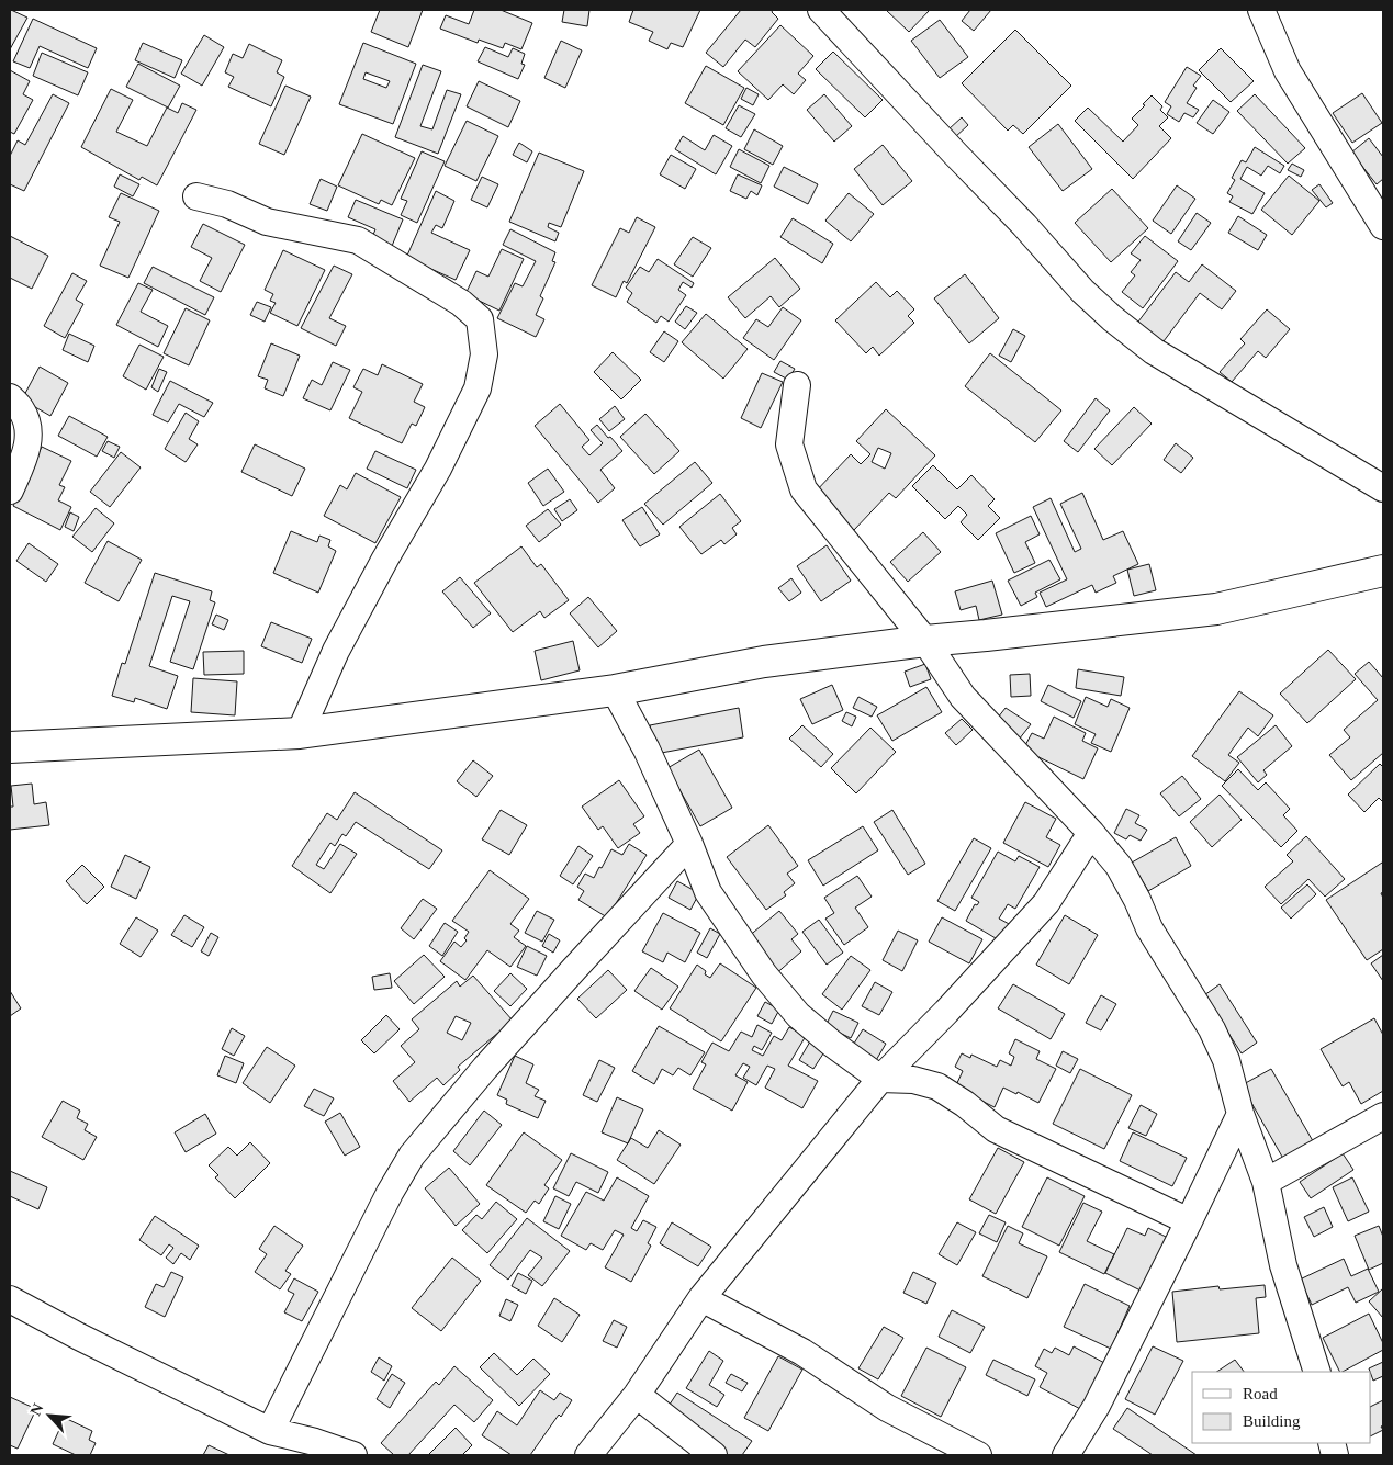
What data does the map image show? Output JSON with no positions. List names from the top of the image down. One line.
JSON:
{"legend":["Road","Building"],"north":"top left"}
